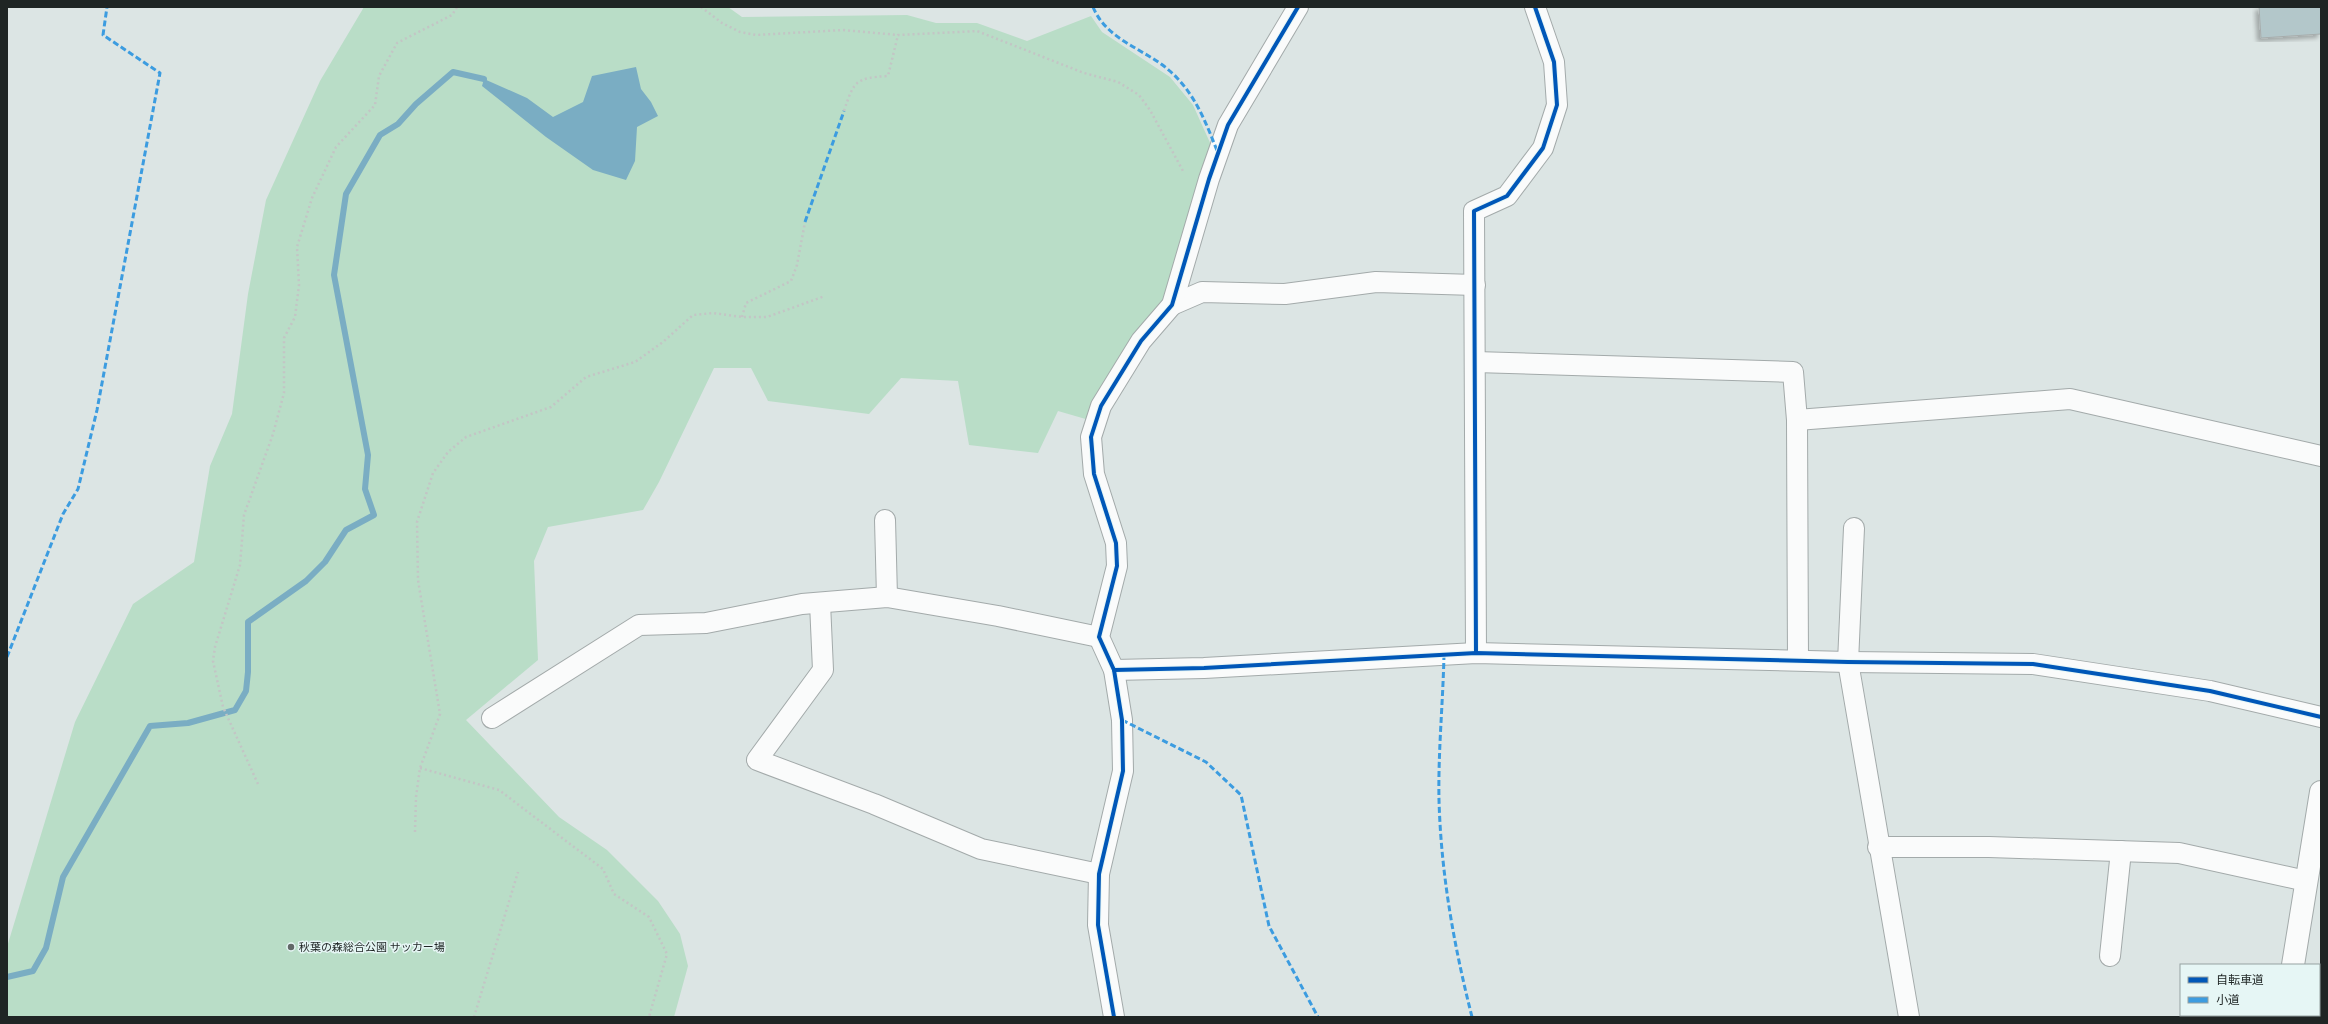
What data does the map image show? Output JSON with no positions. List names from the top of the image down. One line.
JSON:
{"places":["秋葉の森総合公園 サッカー場"],"legend":["自転車道","小道"]}
